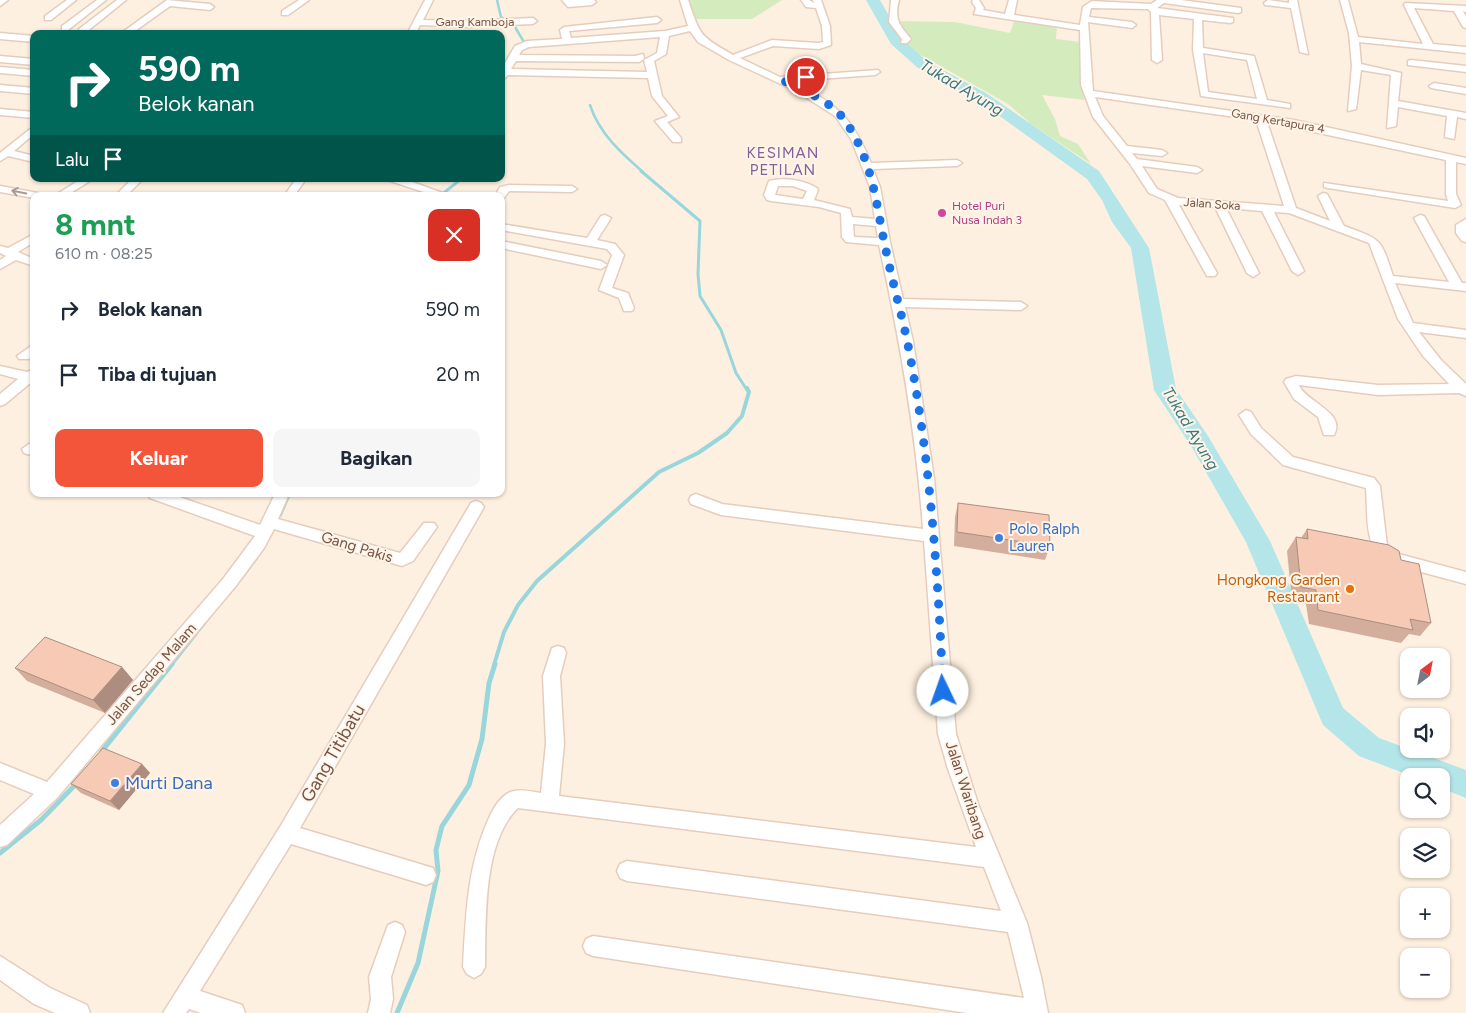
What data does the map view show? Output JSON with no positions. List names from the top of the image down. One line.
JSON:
{"streets":{"street":["Gang Kamboja","Gang Kertapura 4","Jalan Soka","Gang Pakis","Jalan Sedap Malam","Gang Titibatu","Jalan Waribang"]},"crossings":[["Gang Kertapura 4","Jalan Soka"],["Gang Pakis","Jalan Sedap Malam"]],"districts":["KESIMAN PETILAN"],"water":["Tukad Ayung"],"places":["Hotel Puri Nusa Indah 3","Polo Ralph Lauren","Hongkong Garden Restaurant","Murti Dana"],"north":"top right","page":{"turn":["590 m","Belok kanan"],"then":"Lalu","heading":["8 mnt","610 m · 08:25"],"list":[{"name":"Belok kanan","value":"590 m"},{"name":"Tiba di tujuan","value":"20 m"}],"buttons":["Keluar","Bagikan"],"map_buttons":["+","−"]}}
